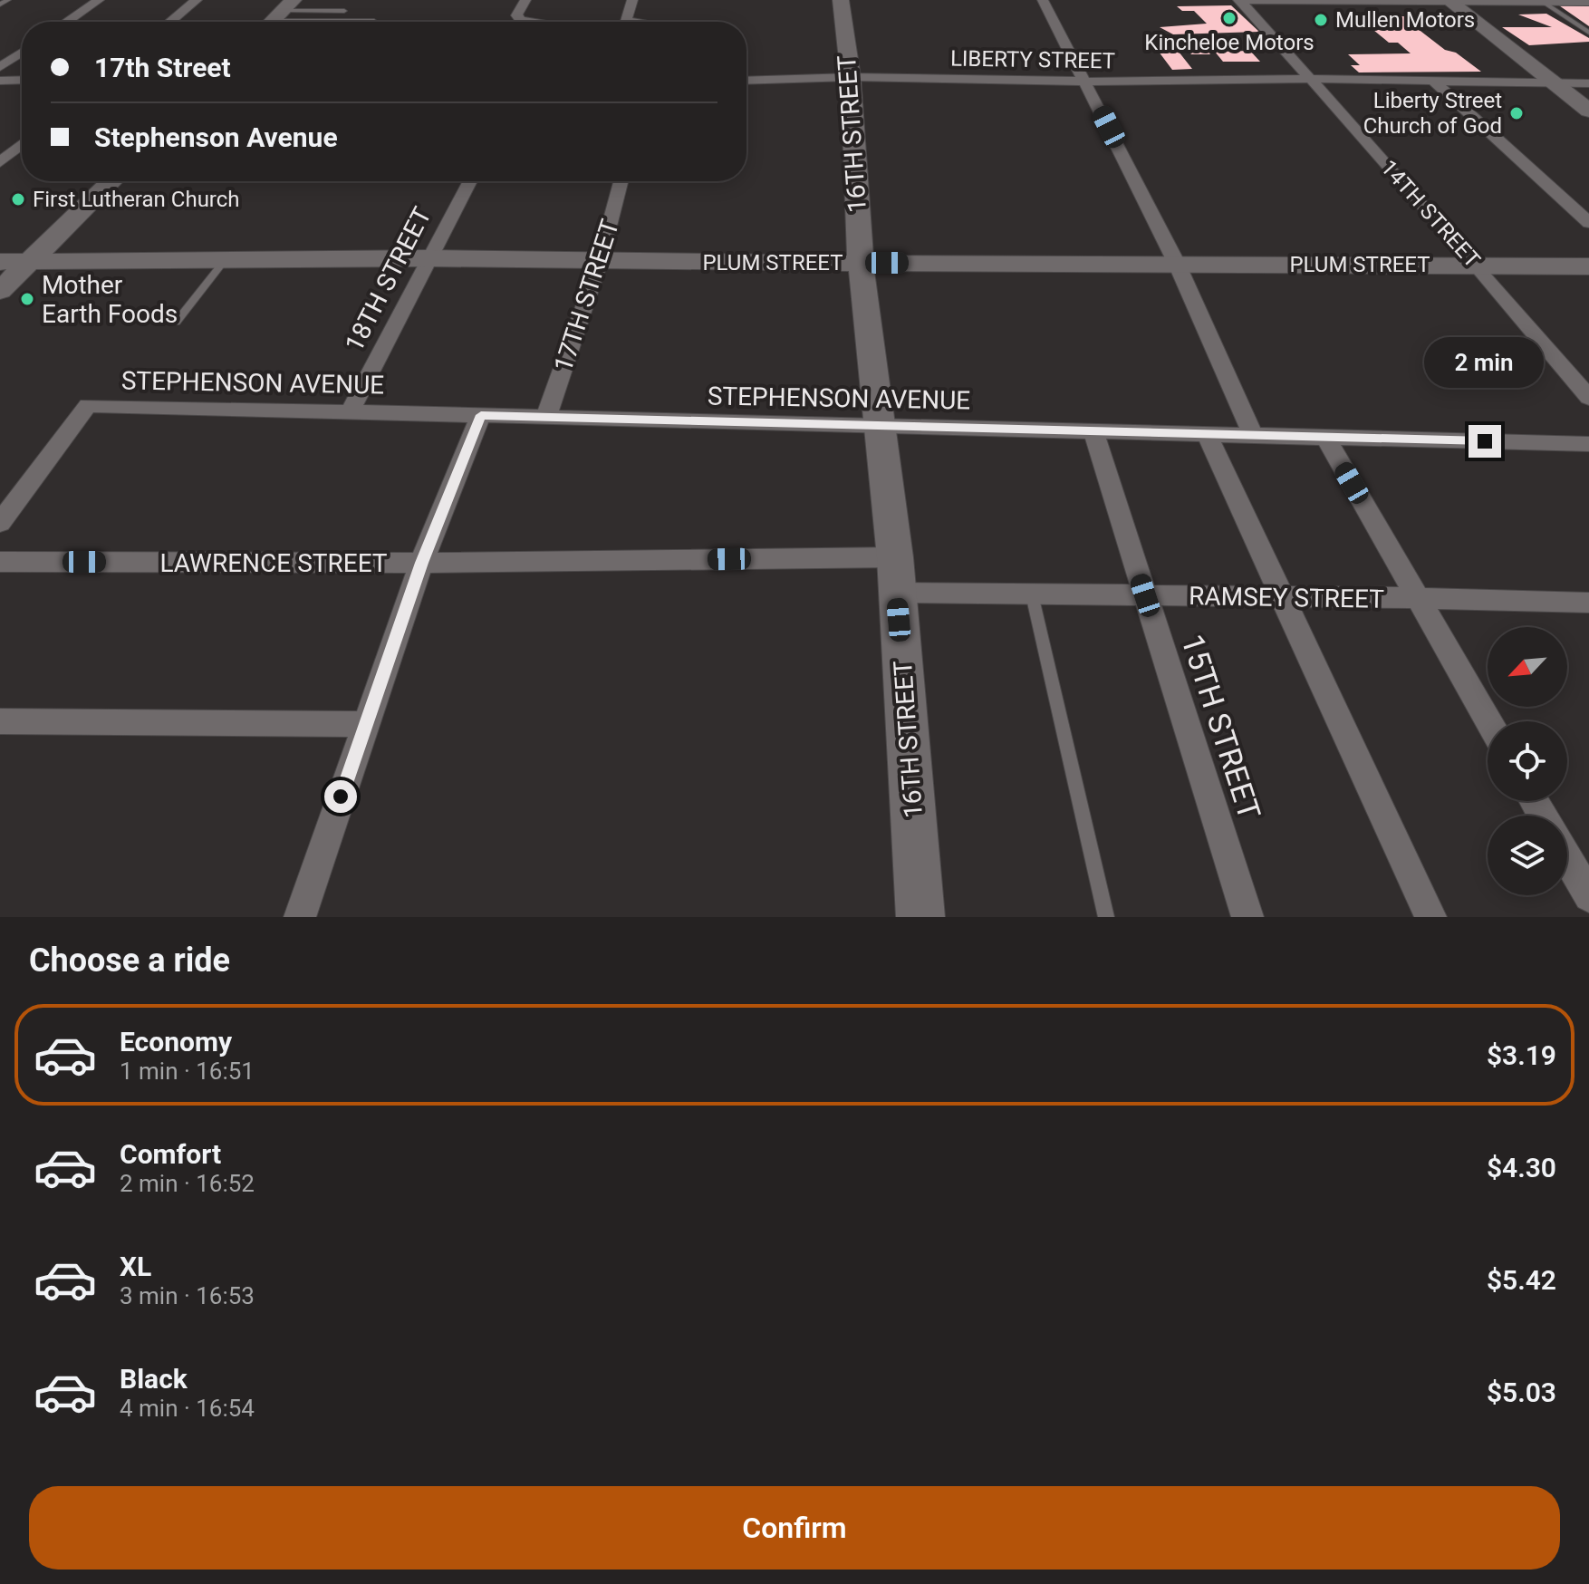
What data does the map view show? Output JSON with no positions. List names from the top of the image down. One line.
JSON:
{"streets":{"street":["LIBERTY STREET","16TH STREET","14TH STREET","PLUM STREET","18TH STREET","17TH STREET","STEPHENSON AVENUE","LAWRENCE STREET","RAMSEY STREET","15TH STREET"]},"crossings":[["LIBERTY STREET","16TH STREET"],["LIBERTY STREET","14TH STREET"],["16TH STREET","PLUM STREET"],["16TH STREET","STEPHENSON AVENUE"],["16TH STREET","LAWRENCE STREET"],["16TH STREET","RAMSEY STREET"],["14TH STREET","PLUM STREET"],["PLUM STREET","18TH STREET"],["PLUM STREET","17TH STREET"],["18TH STREET","STEPHENSON AVENUE"],["17TH STREET","STEPHENSON AVENUE"],["STEPHENSON AVENUE","15TH STREET"],["RAMSEY STREET","15TH STREET"]],"places":["Kincheloe Motors","Mullen Motors","Liberty Street Church of God","First Lutheran Church","Mother Earth Foods"],"north":"bottom left","page":{"banner":["17th Street","Stephenson Avenue"],"bubble":"2 min","heading":"Choose a ride","list":[{"name":"Economy","note":"1 min · 16:51","value":"$3.19"},{"name":"Comfort","note":"2 min · 16:52","value":"$4.30"},{"name":"XL","note":"3 min · 16:53","value":"$5.42"},{"name":"Black","note":"4 min · 16:54","value":"$5.03"}],"buttons":"Confirm"}}
